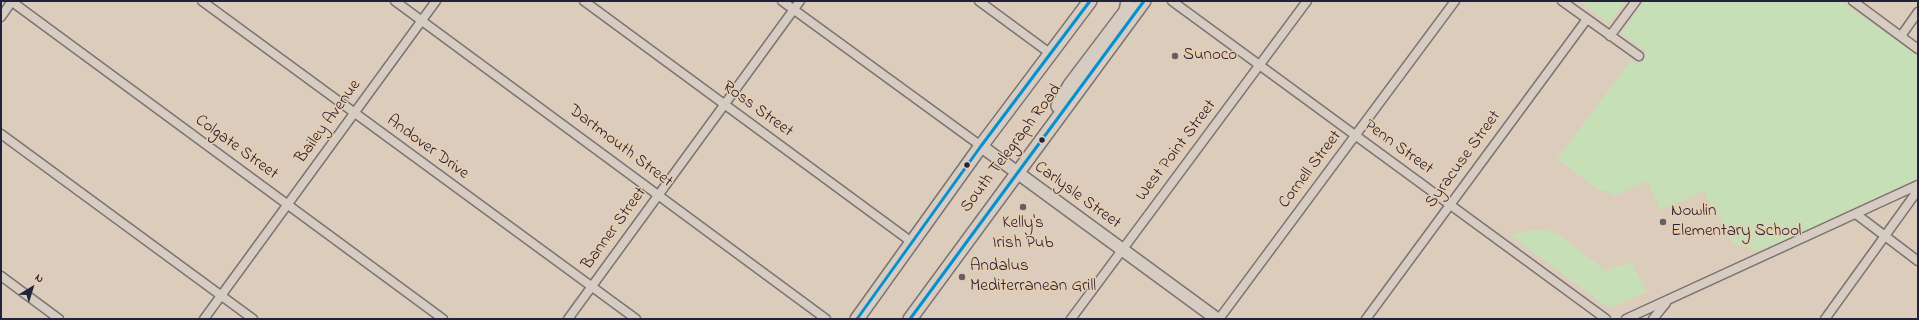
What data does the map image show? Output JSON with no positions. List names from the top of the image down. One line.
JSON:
{"streets":{"main road":["South Telegraph Road"],"street":["Ross Street","Bailey Avenue","Dartmouth Street","Colgate Street","Andover Drive","Penn Street","West Point Street","Syracuse Street","Cornell Street","Carlysle Street","Banner Street"]},"crossings":[["Ross Street","South Telegraph Road"],["Ross Street","Banner Street"],["Bailey Avenue","Dartmouth Street"],["Bailey Avenue","Colgate Street"],["Bailey Avenue","Andover Drive"],["Dartmouth Street","Banner Street"],["Andover Drive","Banner Street"],["Penn Street","West Point Street"],["Penn Street","Syracuse Street"],["Penn Street","Cornell Street"],["South Telegraph Road","Carlysle Street"],["West Point Street","Carlysle Street"],["Cornell Street","Carlysle Street"],["Carlysle Street","Banner Street"]],"places":["Sunoco","Kelly's Irish Pub","Nowlin Elementary School","Andalus Mediterranean Grill"],"north":"top right"}
